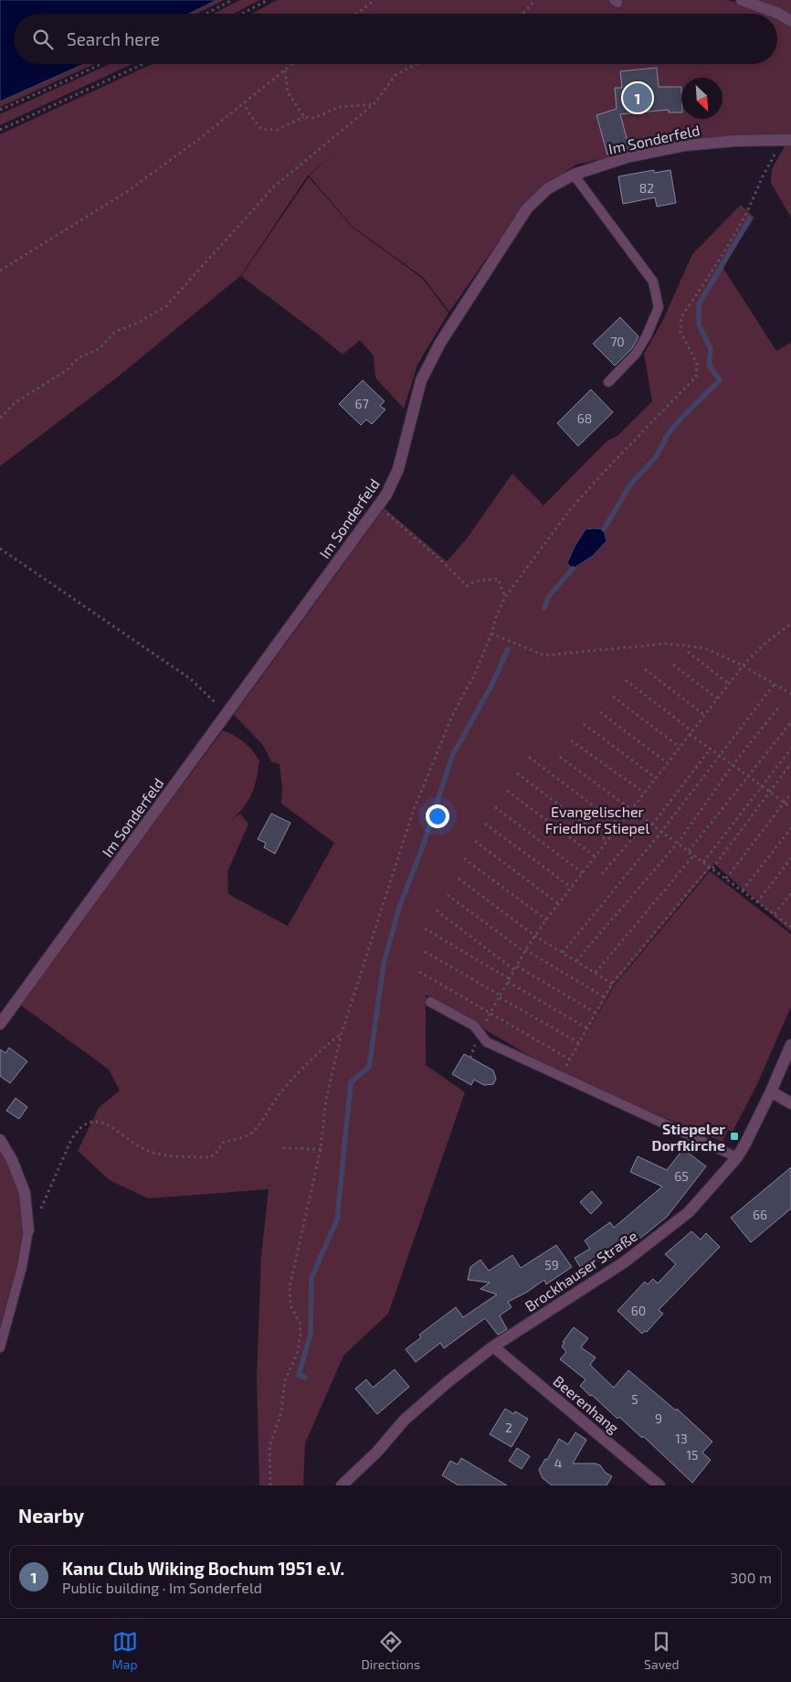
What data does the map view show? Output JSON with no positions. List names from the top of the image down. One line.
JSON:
{"streets":{"street":["Im Sonderfeld","Brockhauser Straße","Beerenhang"]},"crossings":[["Brockhauser Straße","Beerenhang"]],"parks":["Evangelischer Friedhof Stiepel"],"places":{"transit":["Stiepeler Dorfkirche"]},"house_numbers":["82","70","67","68","65","66","59","60","5","9","2","13","15","4"],"north":"bottom right","page":{"search":"Search here","pins":"1","heading":"Nearby","list":[{"mark":"1","name":"Kanu Club Wiking Bochum 1951 e.V.","note":"Public building · Im Sonderfeld","value":"300 m"}],"nav":["Map","Directions","Saved"]}}
